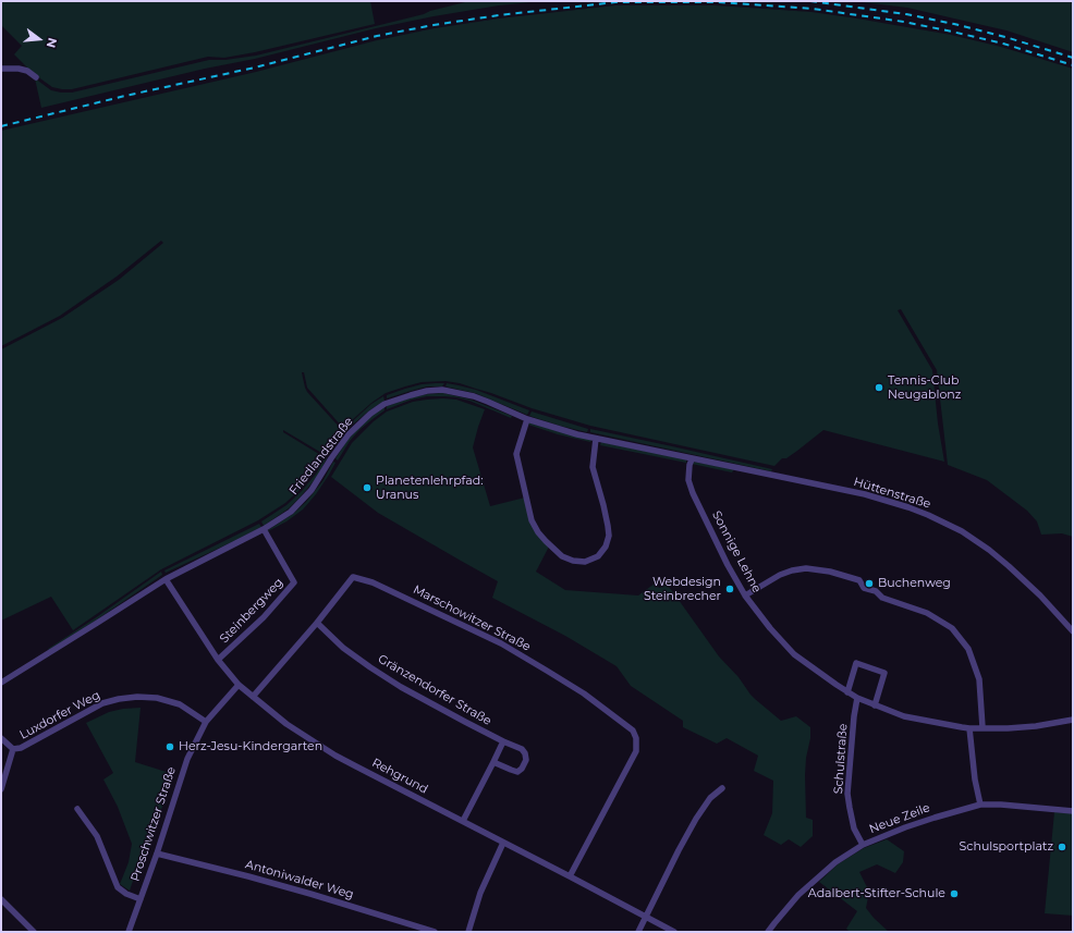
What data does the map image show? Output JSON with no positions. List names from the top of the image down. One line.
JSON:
{"streets":{"street":["Friedlandstraße","Hüttenstraße","Sonnige Lehne","Steinbergweg","Marschowitzer Straße","Gränzendorfer Straße","Luxdorfer Weg","Schulstraße","Rehgrund","Neue Zeile","Proschwitzer Straße","Antoniwalder Weg"]},"crossings":[["Friedlandstraße","Hüttenstraße"],["Friedlandstraße","Sonnige Lehne"],["Friedlandstraße","Steinbergweg"],["Friedlandstraße","Rehgrund"],["Hüttenstraße","Sonnige Lehne"],["Sonnige Lehne","Schulstraße"],["Steinbergweg","Rehgrund"],["Marschowitzer Straße","Gränzendorfer Straße"],["Marschowitzer Straße","Rehgrund"],["Luxdorfer Weg","Proschwitzer Straße"],["Schulstraße","Neue Zeile"],["Rehgrund","Proschwitzer Straße"],["Proschwitzer Straße","Antoniwalder Weg"]],"places":["Tennis-Club Neugablonz","Planetenlehrpfad: Uranus","Buchenweg","Webdesign Steinbrecher","Herz-Jesu-Kindergarten","Schulsportplatz","Adalbert-Stifter-Schule"],"north":"right"}
